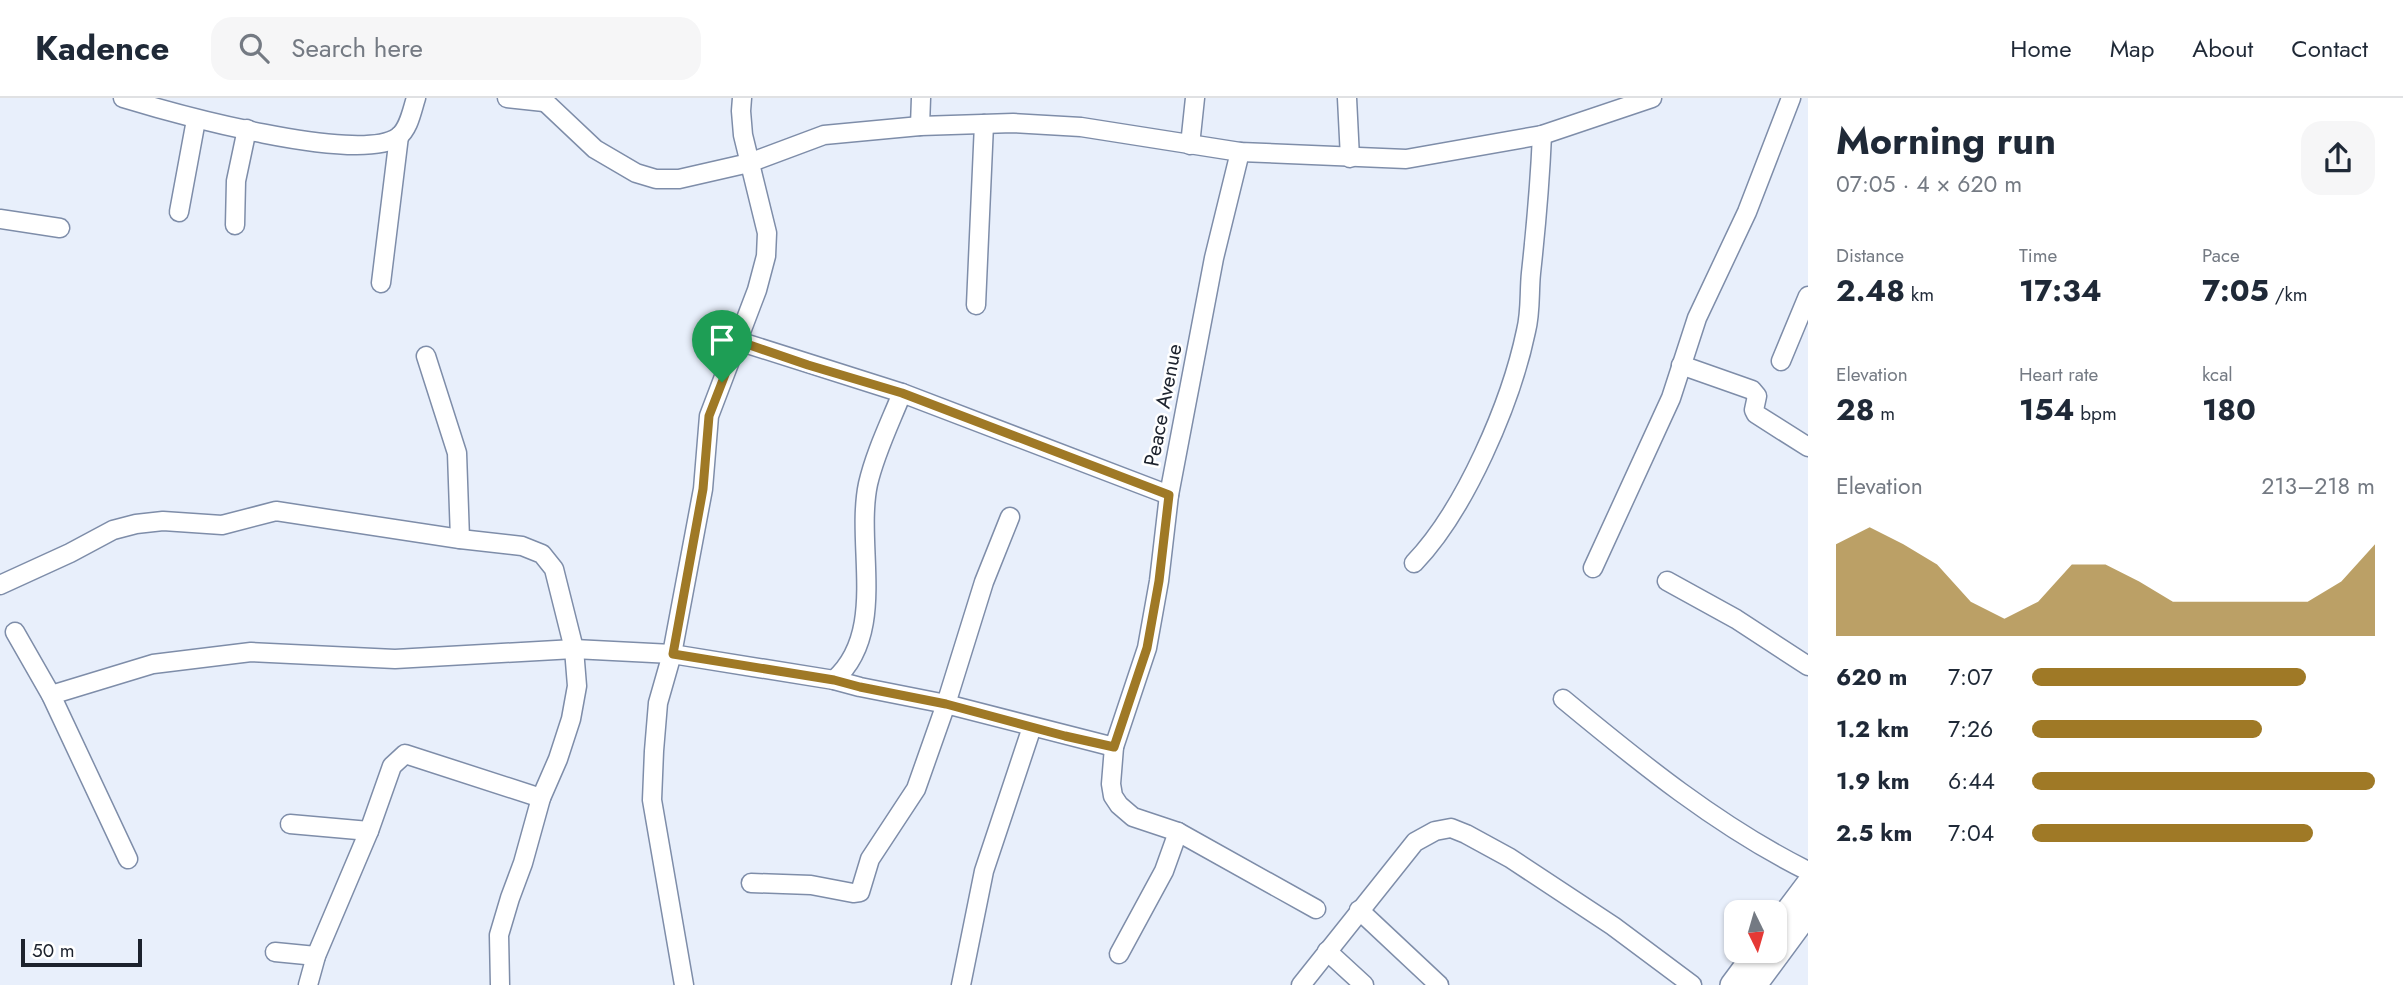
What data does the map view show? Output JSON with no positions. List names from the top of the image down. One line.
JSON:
{"streets":{"street":["Peace Avenue"]},"scale_bar":"50 m","north":"bottom","page":{"header":"Kadence","search":"Search here","nav":["Home","Map","About","Contact"],"heading":["Morning run","07:05 · 4 × 620 m"],"stats":[["Distance","2.48 km"],["Time","17:34"],["Pace","7:05 /km"],["Elevation","28 m"],["Heart rate","154 bpm"],["kcal","180"]],"chart":["Elevation","213–218 m"],"list":[{"name":"620 m","note":"7:07"},{"name":"1.2 km","note":"7:26"},{"name":"1.9 km","note":"6:44"},{"name":"2.5 km","note":"7:04"}],"scale":"50 m"}}
